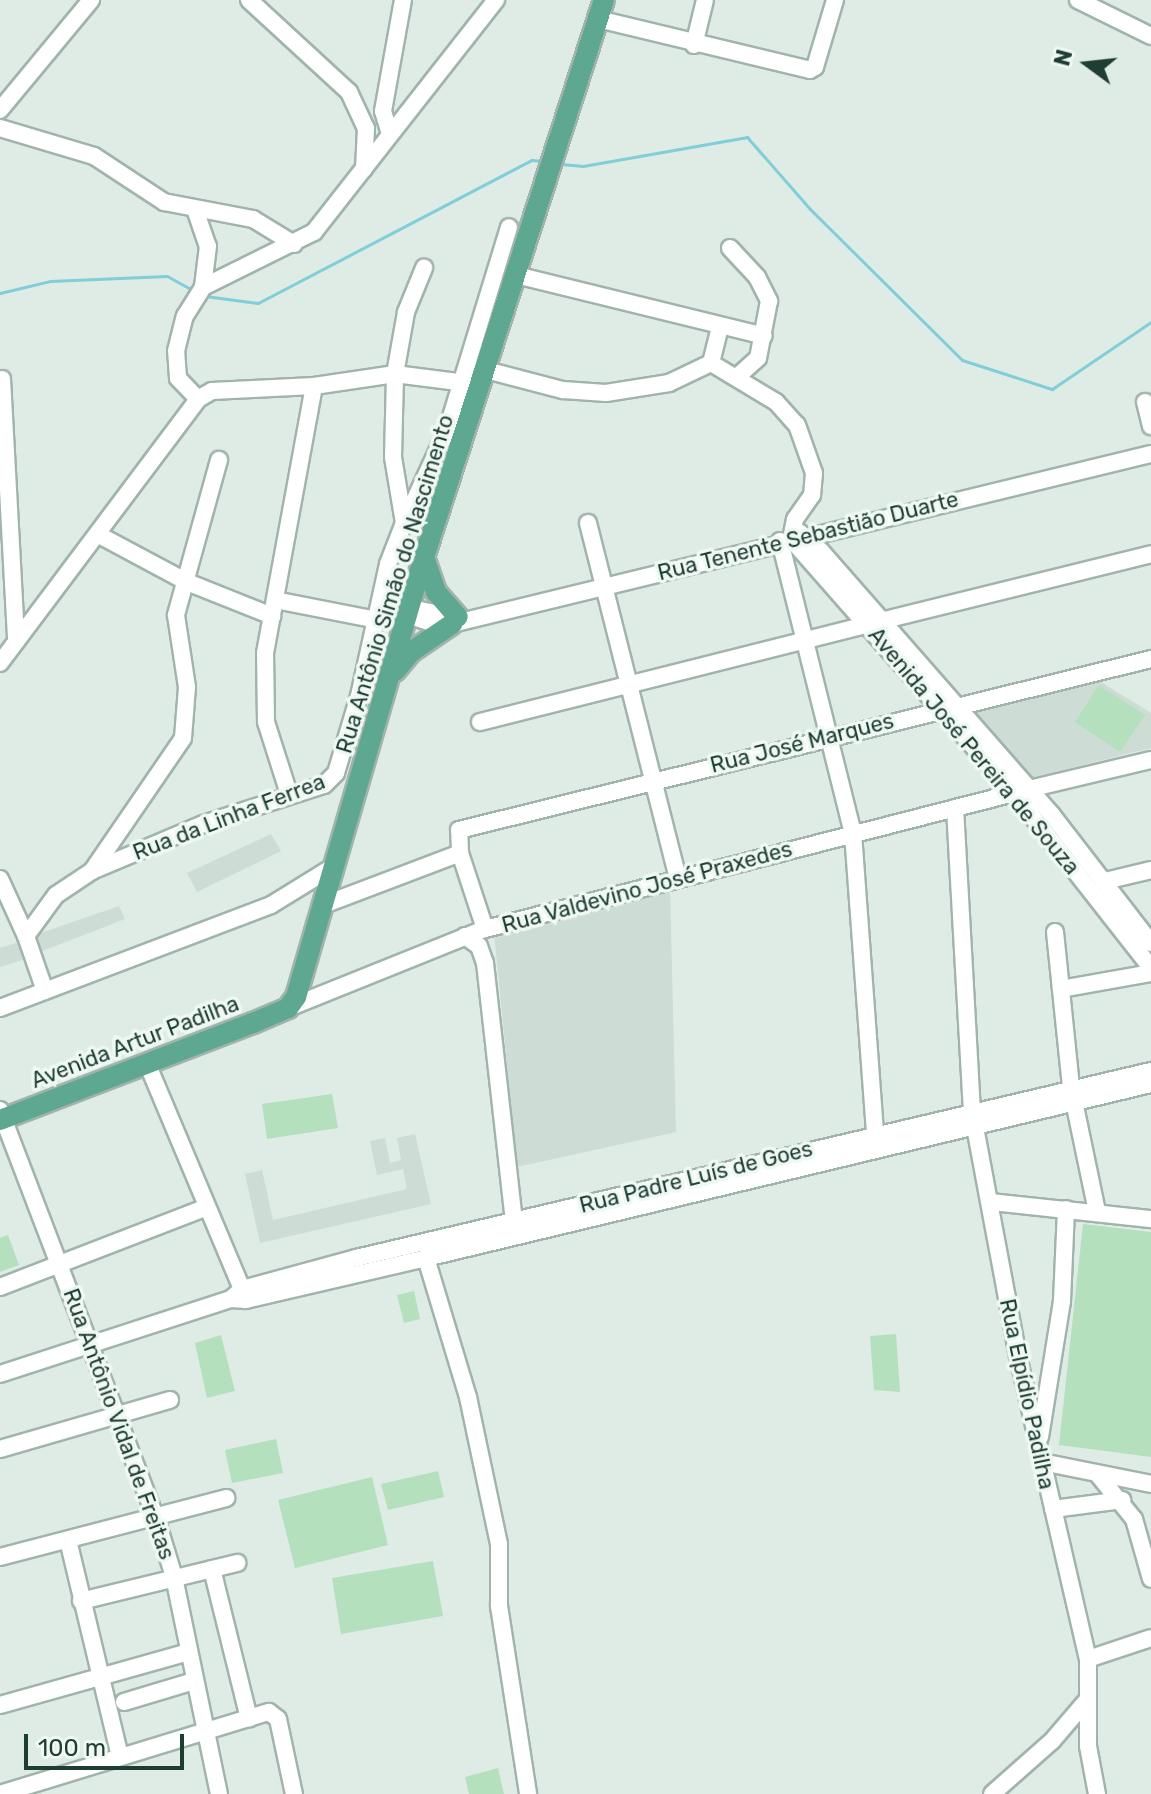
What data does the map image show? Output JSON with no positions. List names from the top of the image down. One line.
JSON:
{"streets":{"main road":["Rua Antônio Simão do Nascimento","Avenida Artur Padilha"],"street":["Rua Tenente Sebastião Duarte","Rua José Marques","Avenida José Pereira de Souza","Rua da Linha Ferrea","Rua Valdevino José Praxedes","Rua Padre Luís de Goes","Rua Elpídio Padilha","Rua Antônio Vidal de Freitas"]},"crossings":[["Rua Tenente Sebastião Duarte","Rua Antônio Simão do Nascimento"],["Rua Tenente Sebastião Duarte","Avenida José Pereira de Souza"],["Rua Antônio Simão do Nascimento","Rua da Linha Ferrea"],["Rua Antônio Simão do Nascimento","Rua Valdevino José Praxedes"],["Rua Antônio Simão do Nascimento","Avenida Artur Padilha"],["Rua José Marques","Avenida José Pereira de Souza"],["Avenida José Pereira de Souza","Rua Valdevino José Praxedes"],["Rua Valdevino José Praxedes","Avenida Artur Padilha"],["Rua Valdevino José Praxedes","Rua Elpídio Padilha"],["Avenida Artur Padilha","Rua Antônio Vidal de Freitas"],["Rua Padre Luís de Goes","Rua Elpídio Padilha"],["Rua Padre Luís de Goes","Rua Antônio Vidal de Freitas"]],"scale_bar":"100 m","north":"left"}
